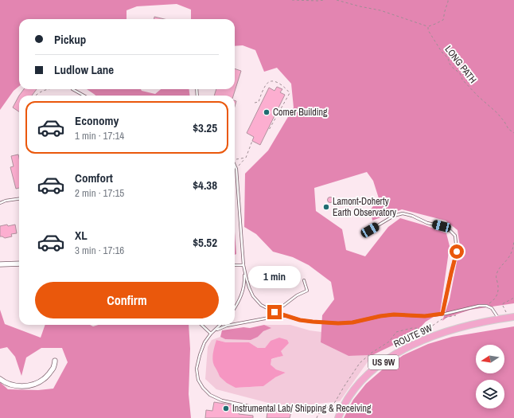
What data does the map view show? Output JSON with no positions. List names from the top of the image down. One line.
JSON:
{"streets":{"main road":["ROUTE 9W","US 9W"],"path":["LONG PATH"]},"crossings":[["ROUTE 9W","US 9W"]],"places":["Comer Building","Lamont-Doherty Earth Observatory","Instrumental Lab/ Shipping & Receiving"],"north":"left","page":{"banner":["Pickup","Ludlow Lane"],"list":[{"name":"Economy","note":"1 min · 17:14","value":"$3.25"},{"name":"Comfort","note":"2 min · 17:15","value":"$4.38"},{"name":"XL","note":"3 min · 17:16","value":"$5.52"}],"bubble":"1 min","buttons":"Confirm"}}
